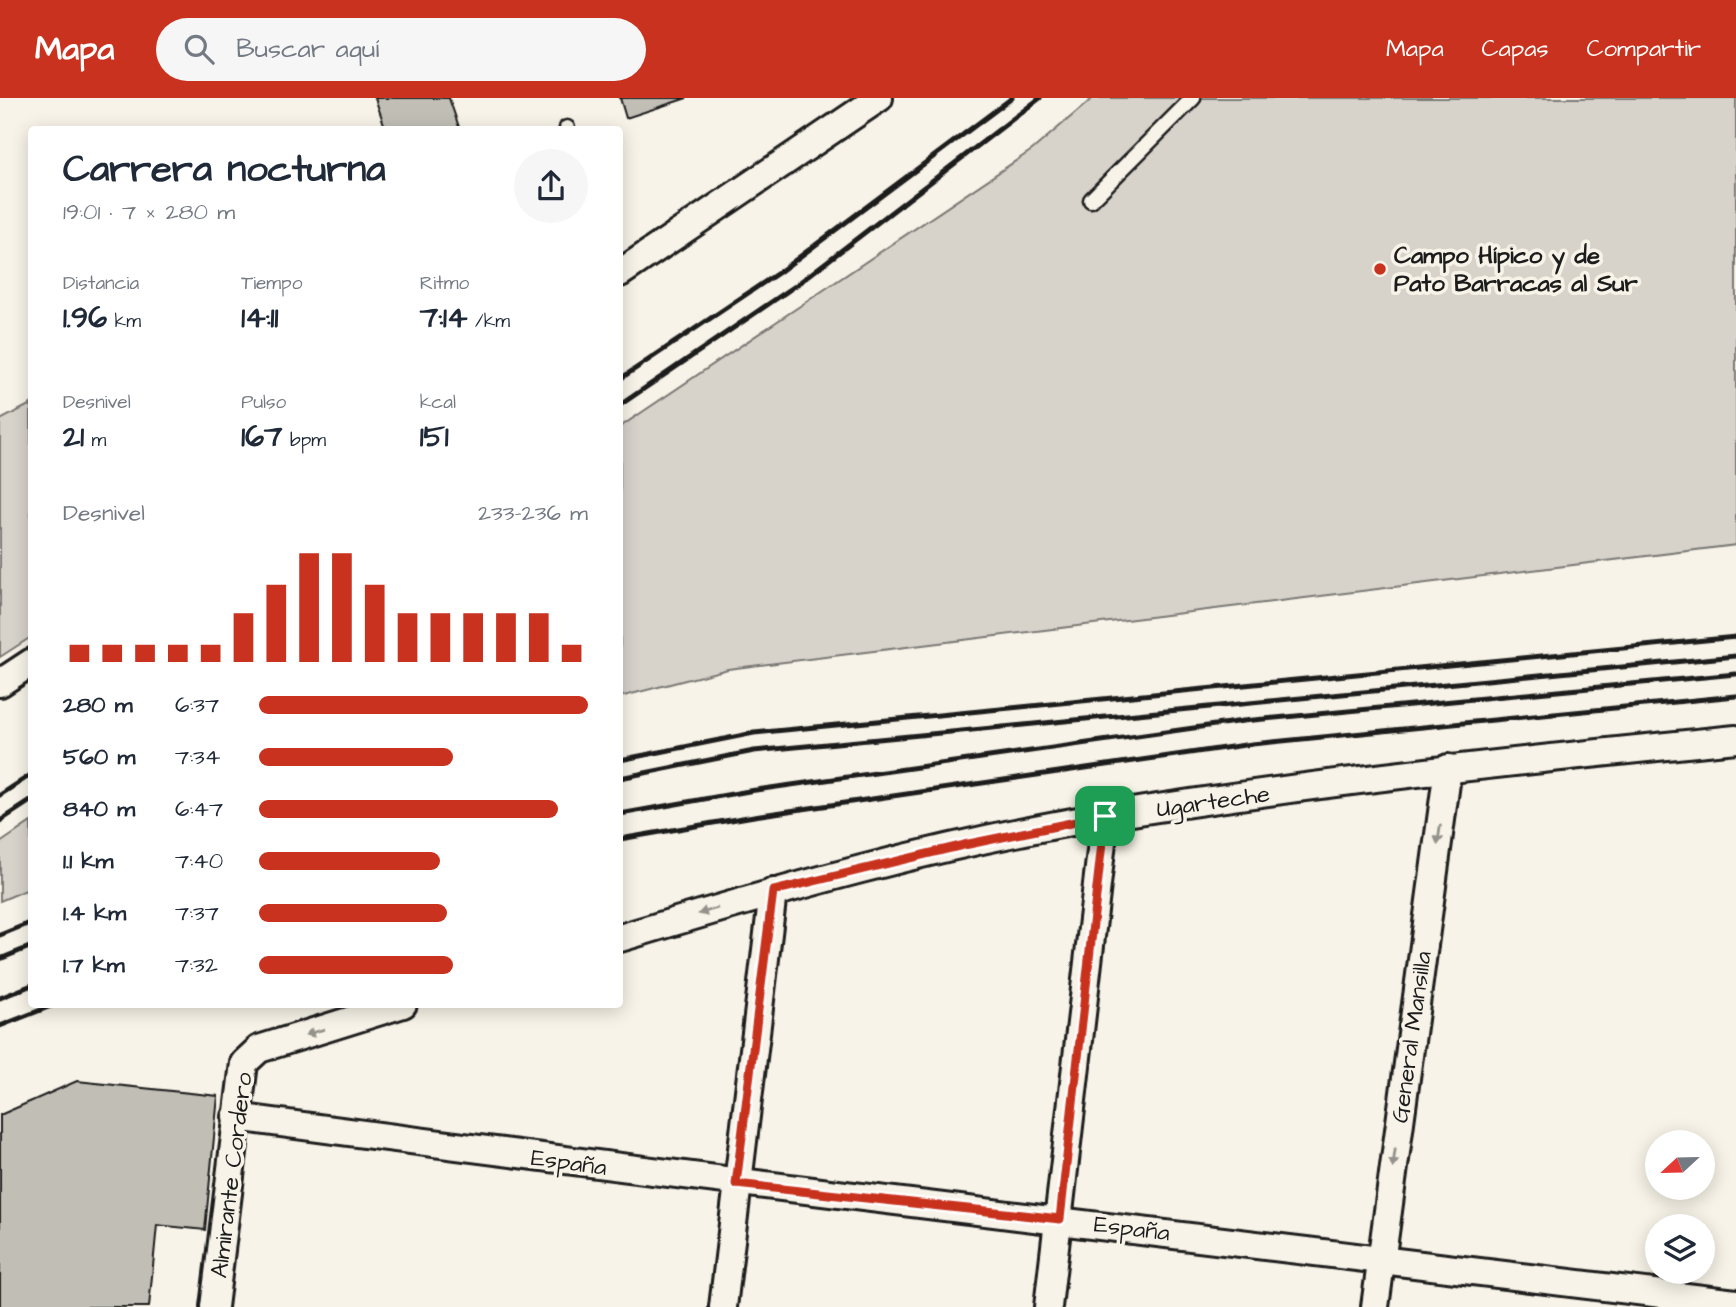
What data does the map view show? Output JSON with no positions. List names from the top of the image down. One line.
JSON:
{"streets":{"street":["Ugarteche","General Mansilla","España","Almirante Cordero"]},"crossings":[["Ugarteche","General Mansilla"],["General Mansilla","España"],["España","Almirante Cordero"]],"one_way":["General Mansilla","Almirante Cordero"],"places":["Campo Hípico y de Pato Barracas al Sur"],"north":"left","page":{"header":"Mapa","search":"Buscar aquí","nav":["Mapa","Capas","Compartir"],"heading":["Carrera nocturna","19:01 · 7 × 280 m"],"stats":[["Distancia","1.96 km"],["Tiempo","14:11"],["Ritmo","7:14 /km"],["Desnivel","21 m"],["Pulso","167 bpm"],["kcal","151"]],"chart":["Desnivel","233–236 m"],"list":[{"name":"280 m","note":"6:37"},{"name":"560 m","note":"7:34"},{"name":"840 m","note":"6:47"},{"name":"1.1 km","note":"7:40"},{"name":"1.4 km","note":"7:37"},{"name":"1.7 km","note":"7:32"}]}}
